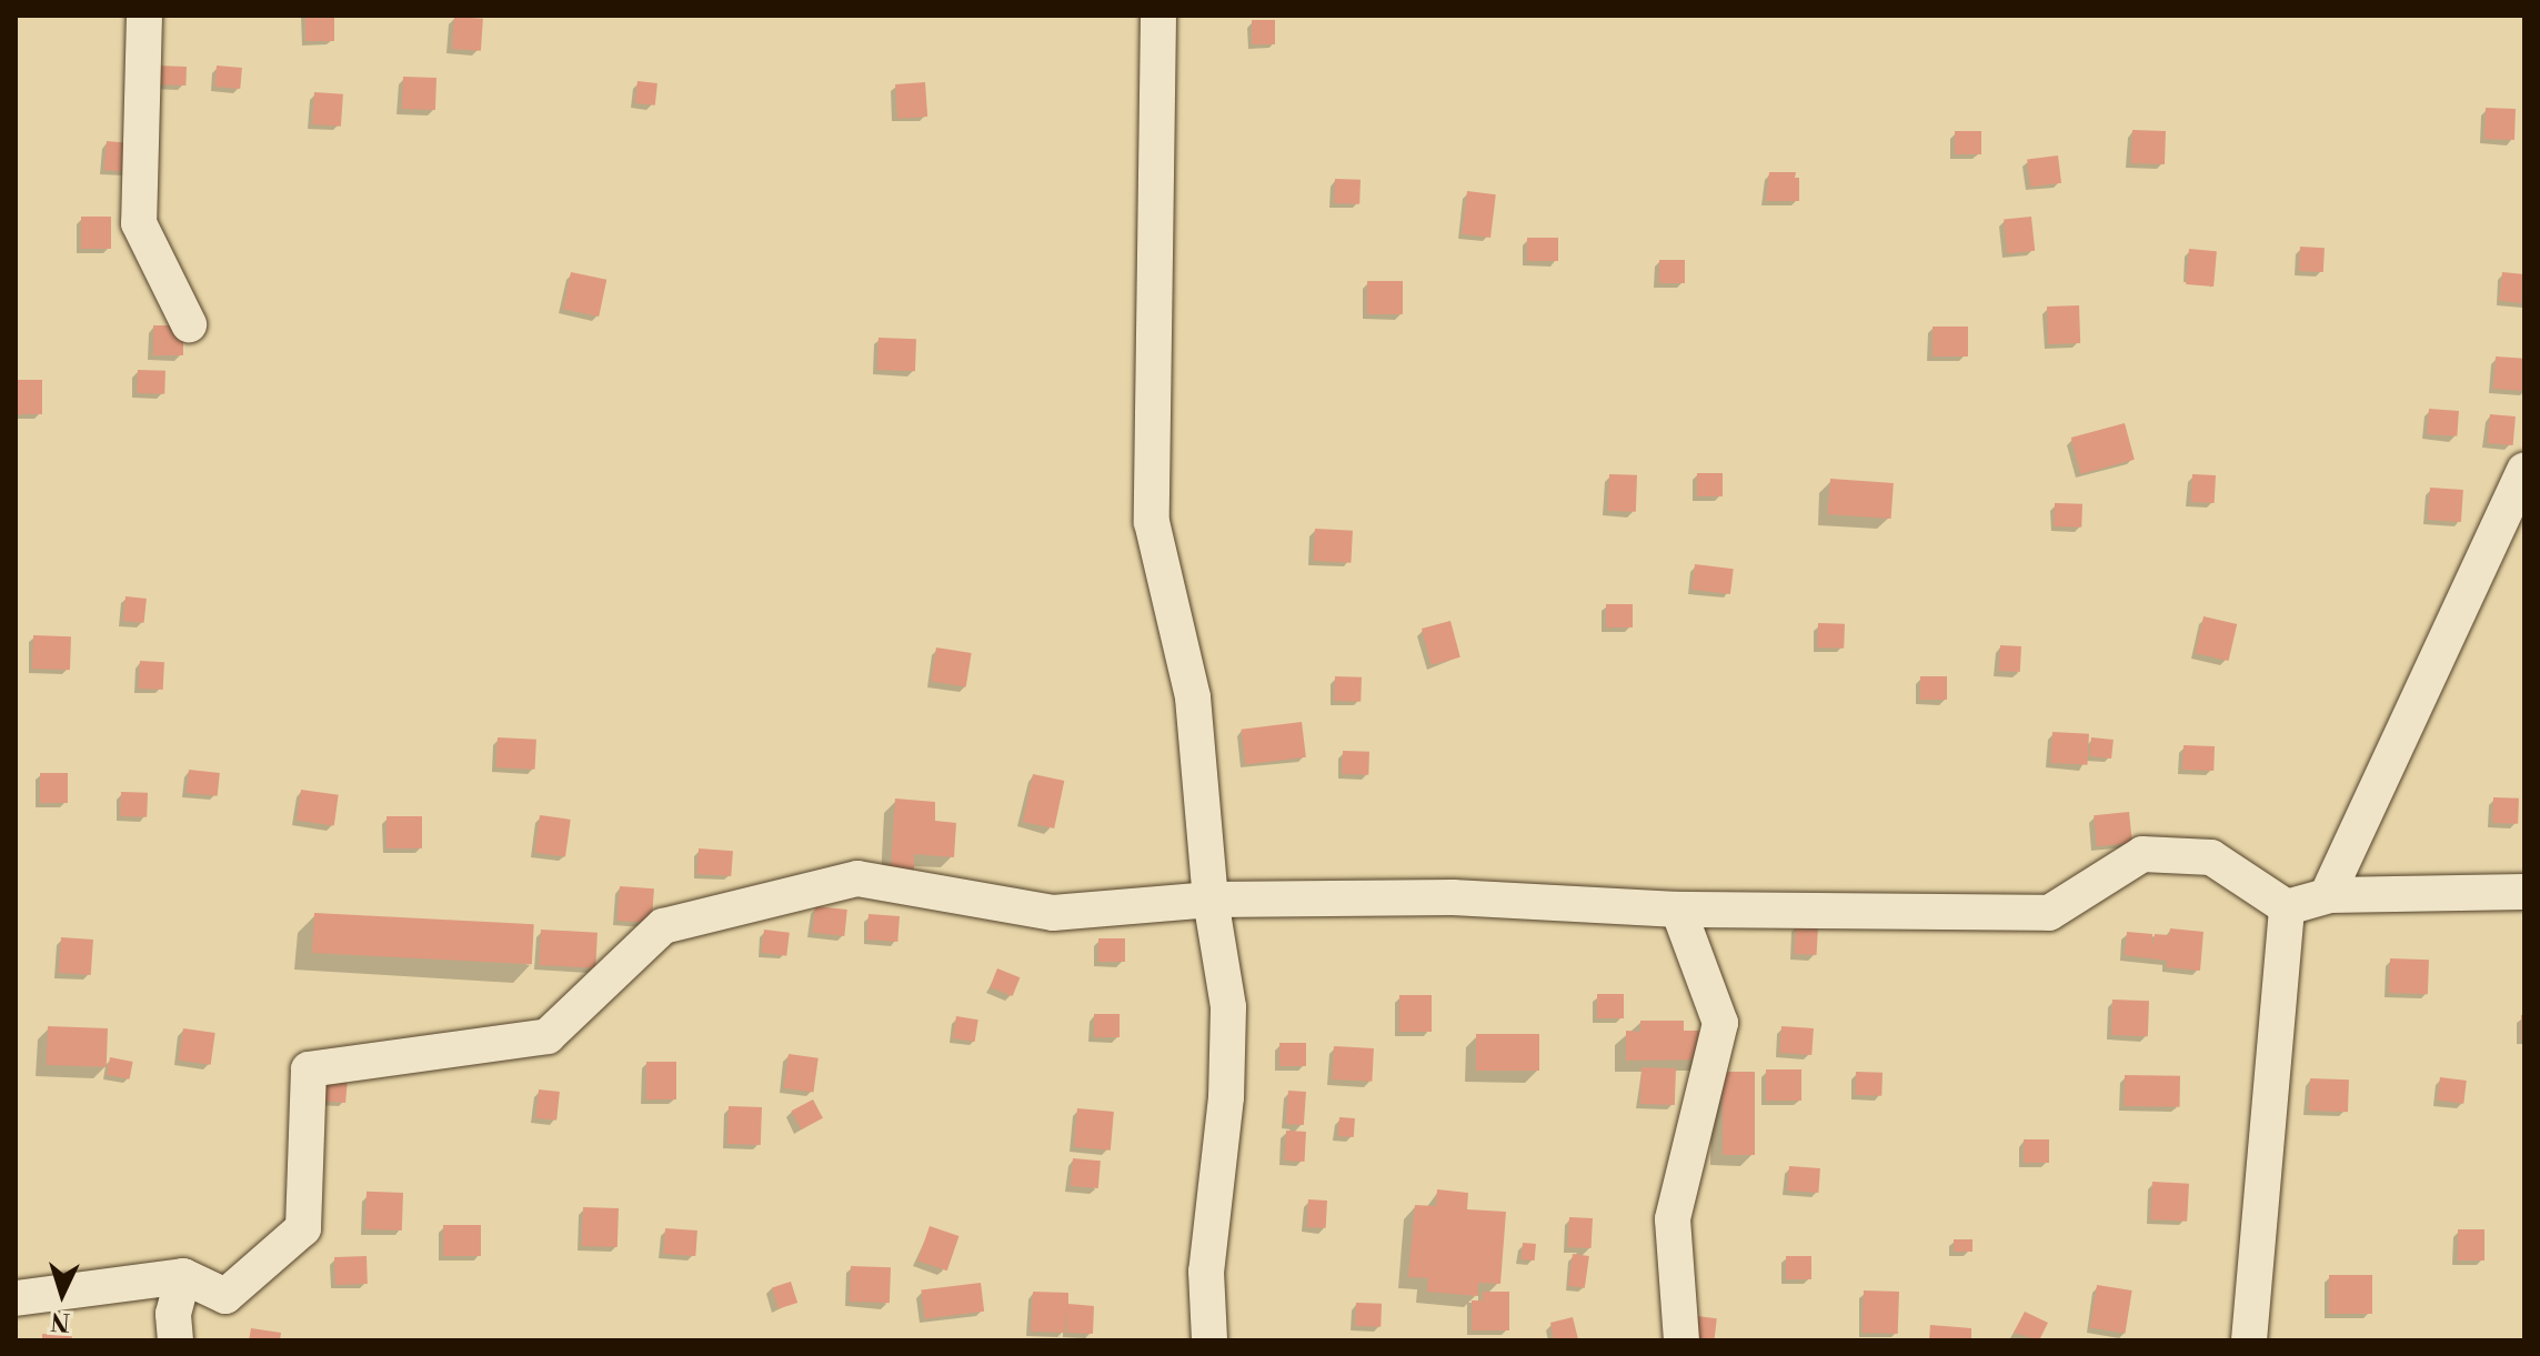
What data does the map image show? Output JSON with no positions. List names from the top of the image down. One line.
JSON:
{"north":"bottom"}
